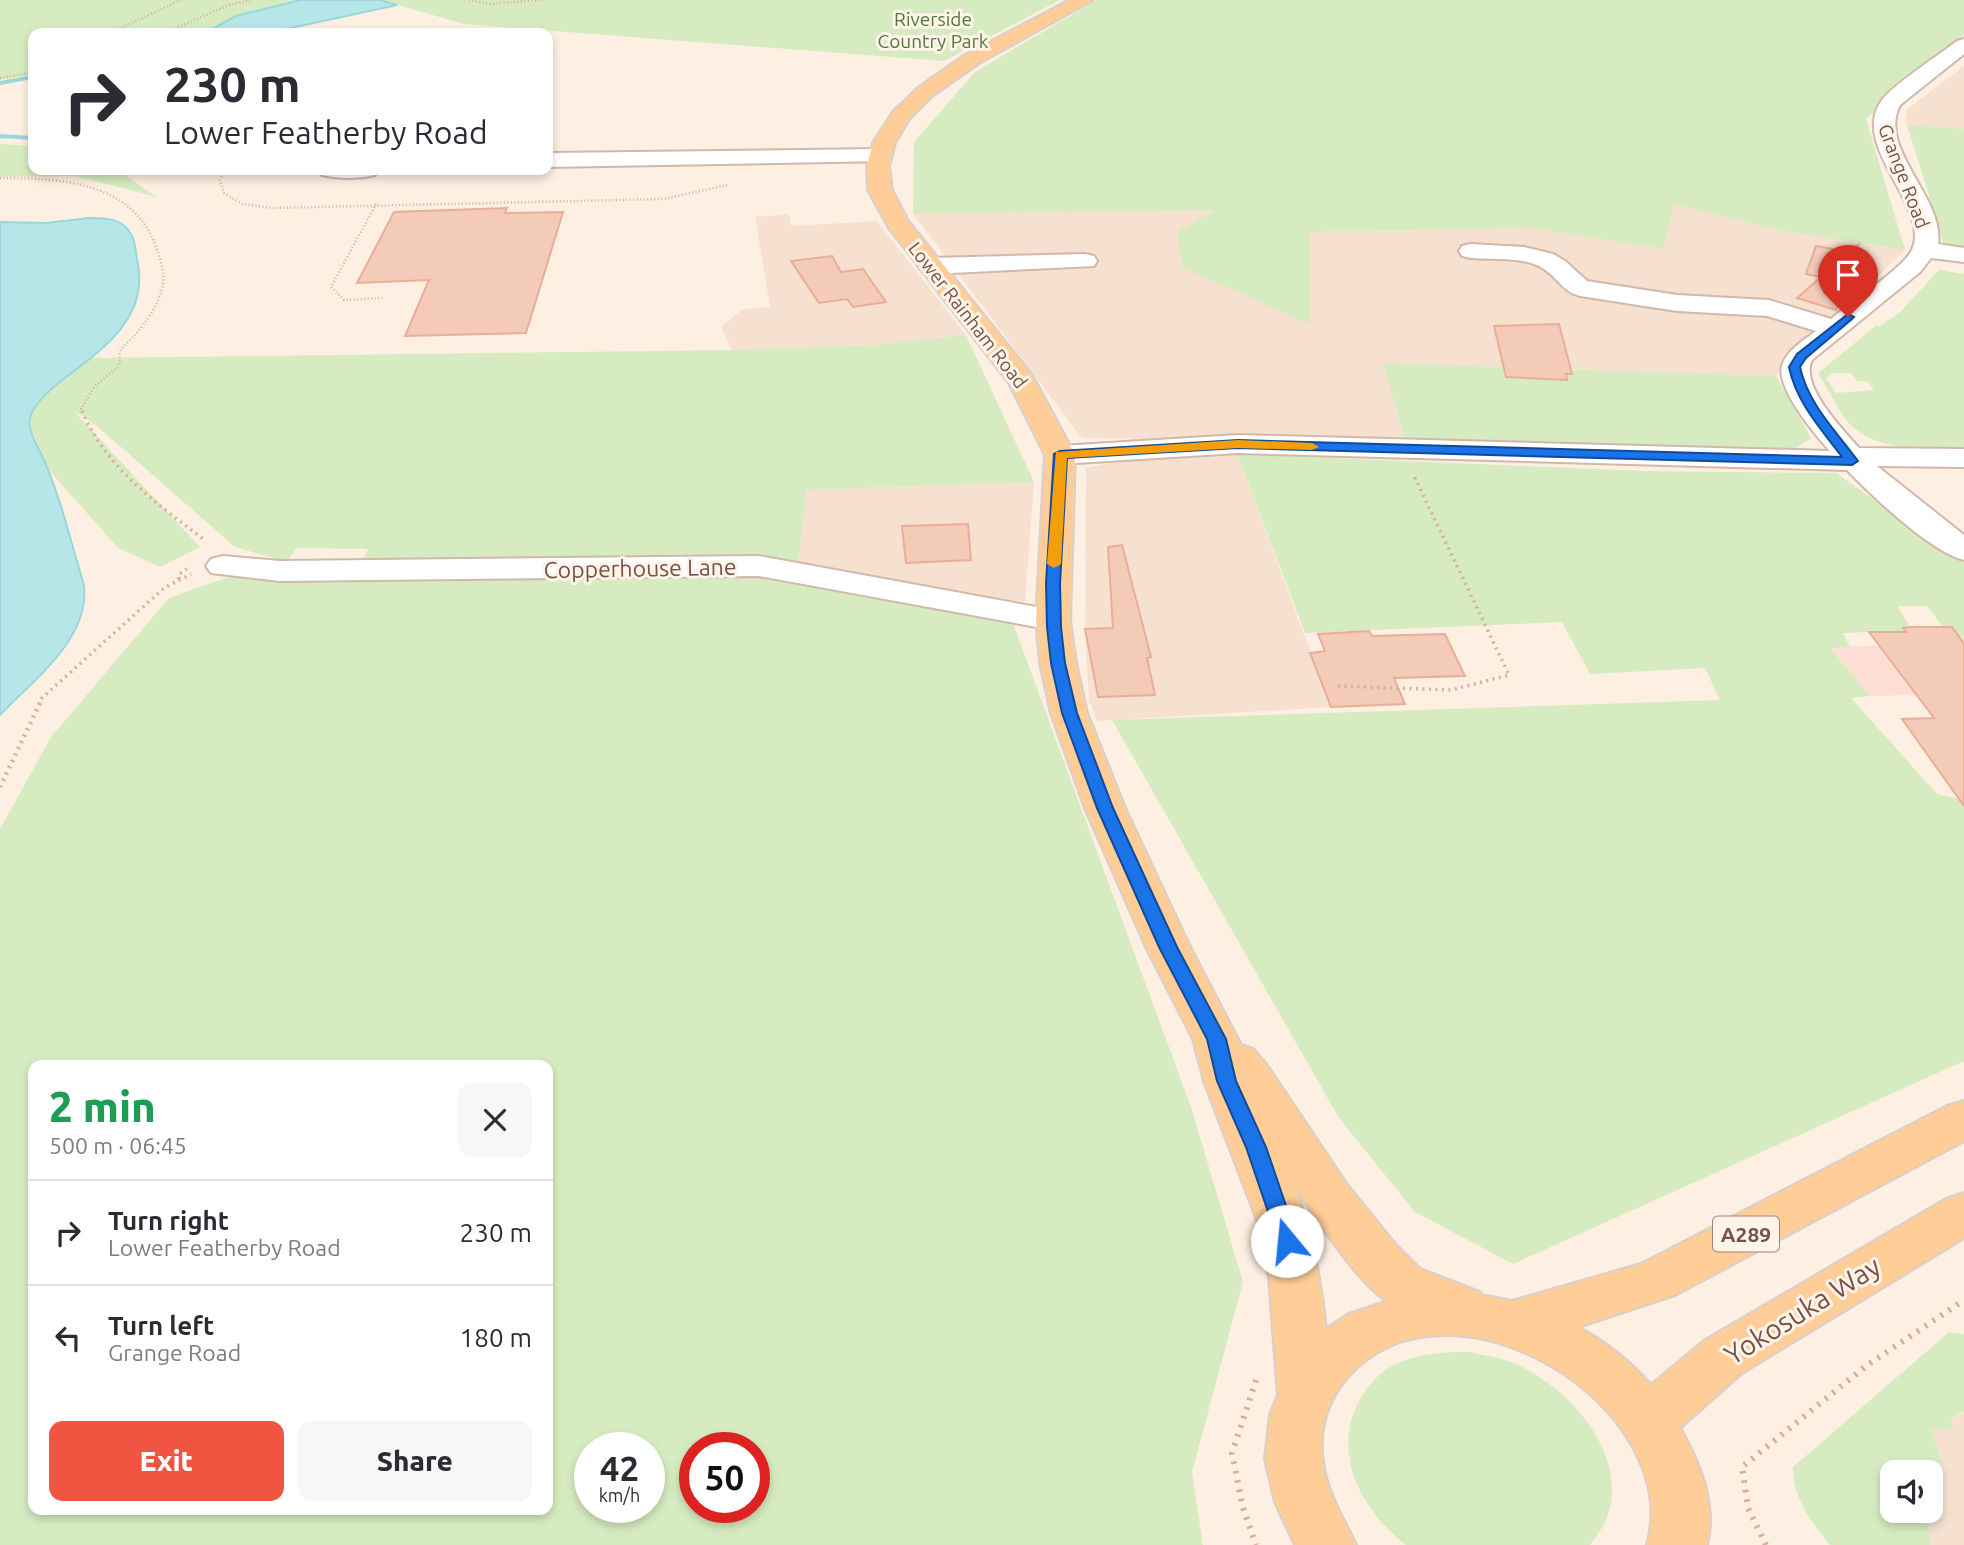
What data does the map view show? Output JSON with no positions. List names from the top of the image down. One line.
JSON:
{"streets":{"main road":["Lower Rainham Road","A289","Yokosuka Way"],"street":["Grange Road","Copperhouse Lane"]},"crossings":[["Lower Rainham Road","Copperhouse Lane"],["Lower Rainham Road","A289"],["Lower Rainham Road","Yokosuka Way"]],"parks":["Riverside Country Park"],"page":{"turn":["230 m","Lower Featherby Road"],"heading":["2 min","500 m · 06:45"],"list":[{"name":"Turn right","note":"Lower Featherby Road","value":"230 m"},{"name":"Turn left","note":"Grange Road","value":"180 m"}],"buttons":["Exit","Share"],"speed":"42 km/h","limit":"50"}}
